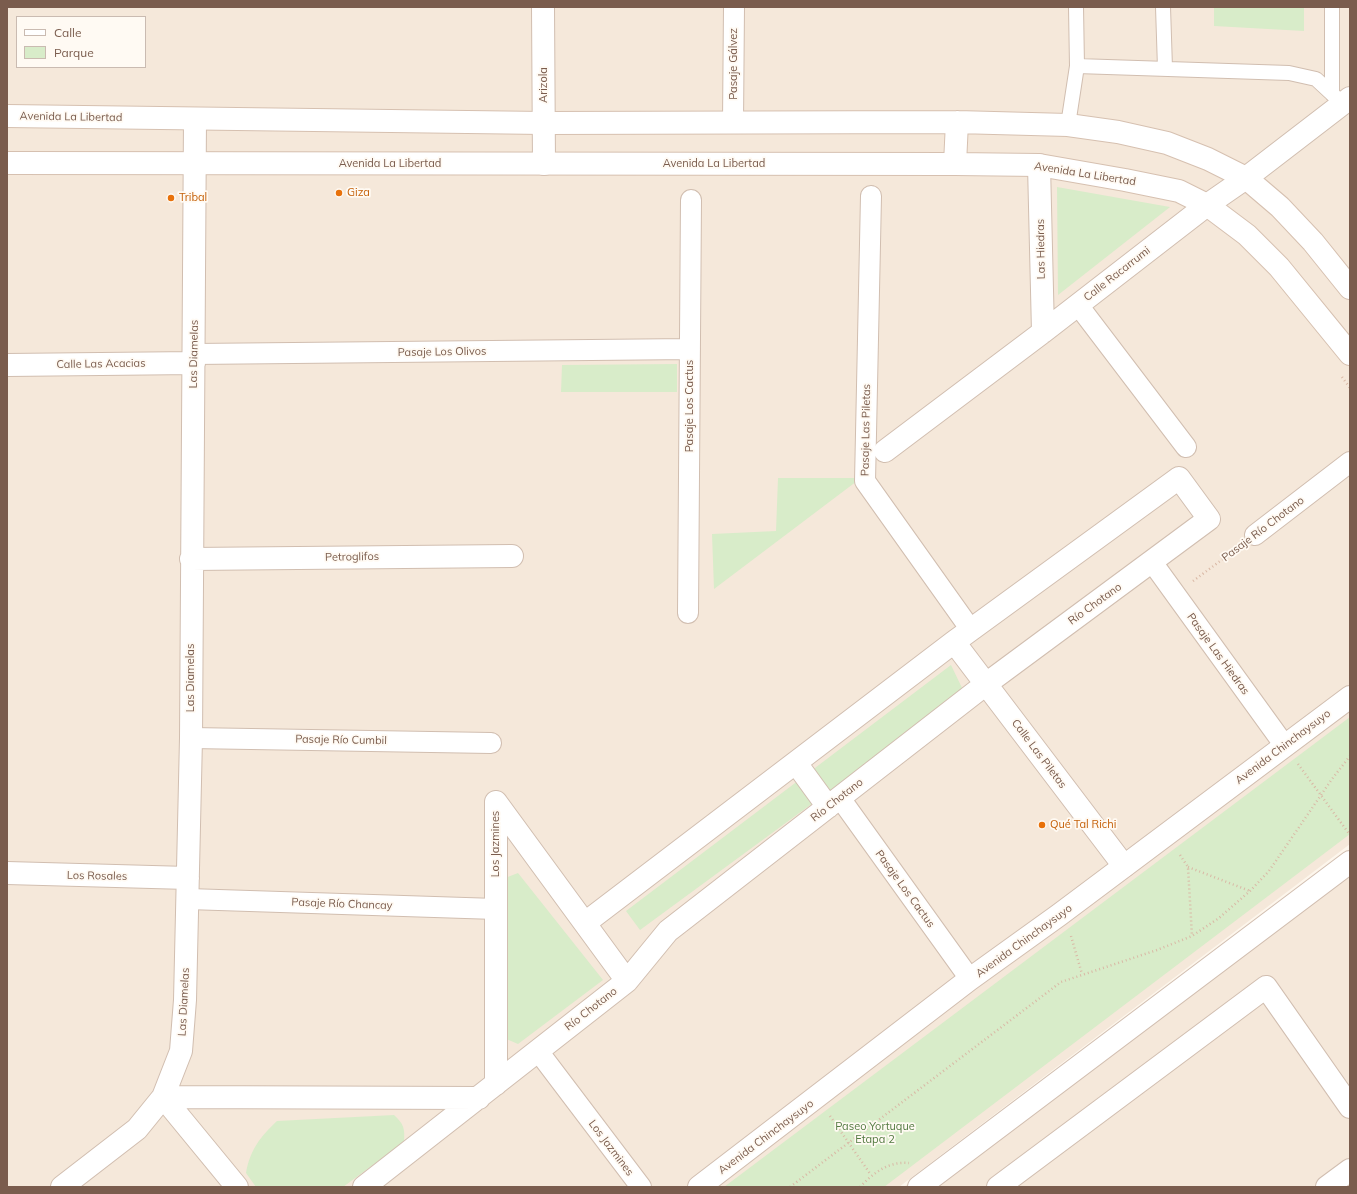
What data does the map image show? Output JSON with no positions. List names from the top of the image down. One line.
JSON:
{"streets":{"street":["Pasaje Gálvez","Arizola","Avenida La Libertad","Las Hiedras","Calle Racarrumi","Pasaje Los Olivos","Las Diamelas","Calle Las Acacias","Pasaje Los Cactus","Pasaje Las Piletas","Pasaje Río Chotano","Petroglifos","Río Chotano","Pasaje Las Hiedras","Pasaje Río Cumbil","Avenida Chinchaysuyo","Calle Las Piletas","Los Jazmines","Los Rosales","Pasaje Río Chancay"]},"crossings":[["Pasaje Gálvez","Avenida La Libertad"],["Arizola","Avenida La Libertad"],["Avenida La Libertad","Las Hiedras"],["Avenida La Libertad","Calle Racarrumi"],["Avenida La Libertad","Las Diamelas"],["Las Hiedras","Calle Racarrumi"],["Pasaje Los Olivos","Las Diamelas"],["Pasaje Los Olivos","Calle Las Acacias"],["Pasaje Los Olivos","Pasaje Los Cactus"],["Las Diamelas","Calle Las Acacias"],["Las Diamelas","Petroglifos"],["Las Diamelas","Pasaje Río Cumbil"],["Las Diamelas","Los Rosales"],["Las Diamelas","Pasaje Río Chancay"],["Pasaje Los Cactus","Río Chotano"],["Pasaje Los Cactus","Avenida Chinchaysuyo"],["Pasaje Las Piletas","Río Chotano"],["Pasaje Las Piletas","Calle Las Piletas"],["Pasaje Río Chotano","Pasaje Las Hiedras"],["Río Chotano","Pasaje Las Hiedras"],["Río Chotano","Calle Las Piletas"],["Río Chotano","Los Jazmines"],["Pasaje Las Hiedras","Avenida Chinchaysuyo"],["Avenida Chinchaysuyo","Calle Las Piletas"],["Los Jazmines","Pasaje Río Chancay"],["Los Rosales","Pasaje Río Chancay"]],"parks":["Paseo Yortuque Etapa 2"],"places":["Giza","Tribal","Qué Tal Richi"],"legend":["Calle","Parque"]}
